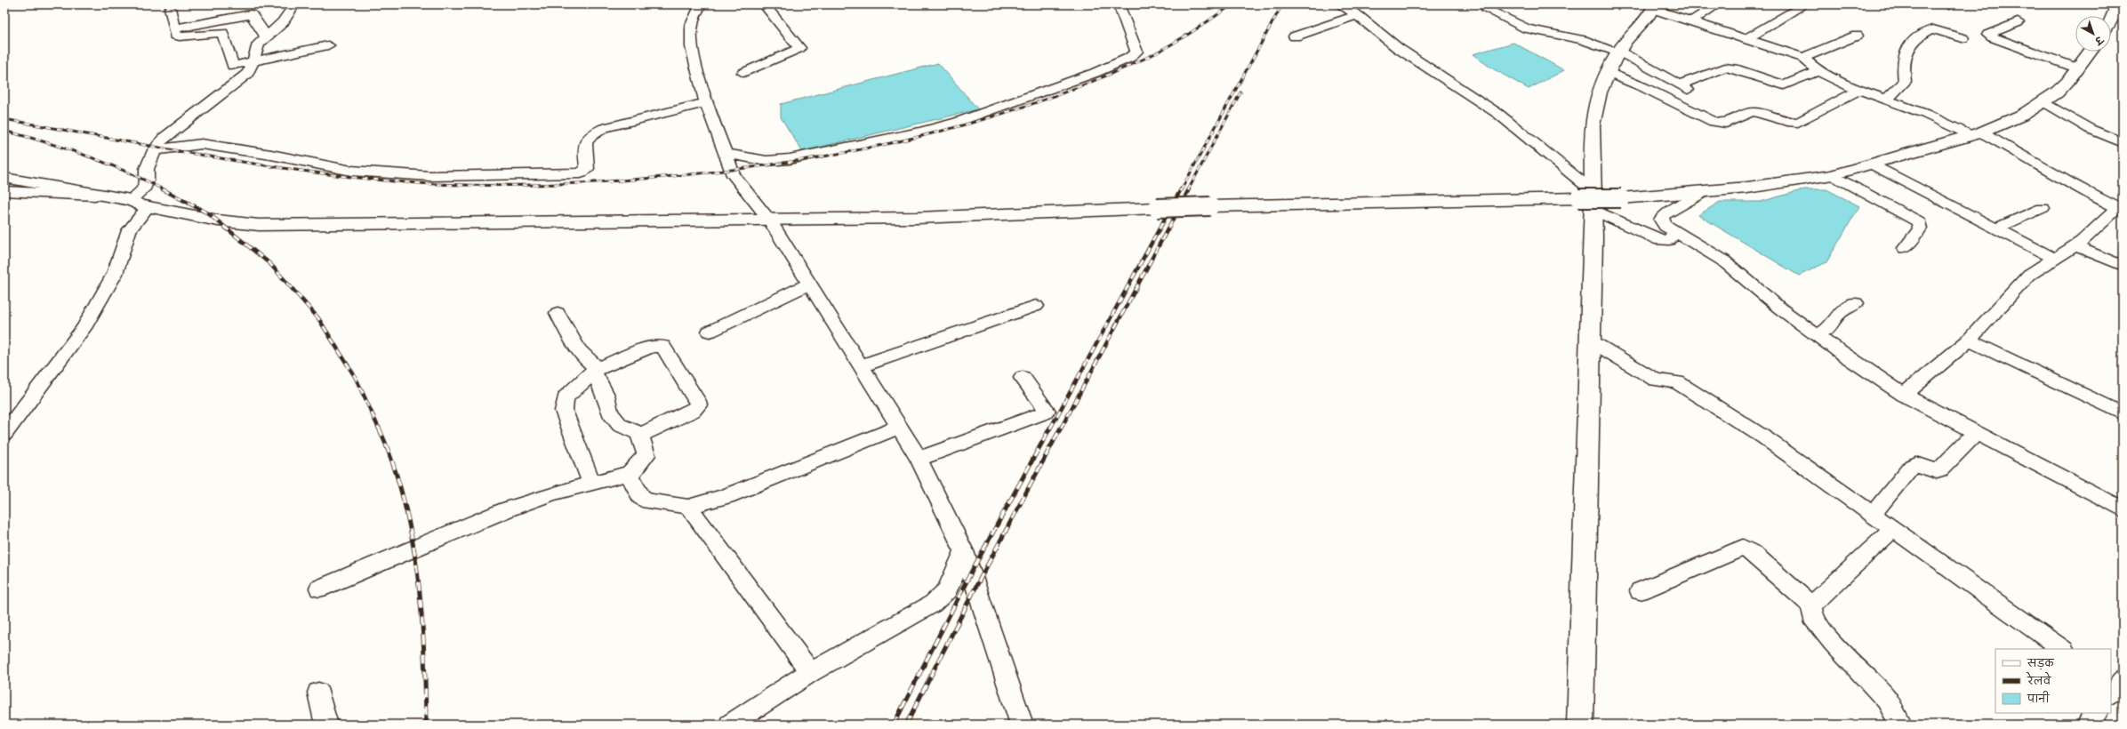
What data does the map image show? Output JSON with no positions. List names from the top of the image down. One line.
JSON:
{"legend":["सड़क","रेलवे","पानी"],"north":"bottom right"}
